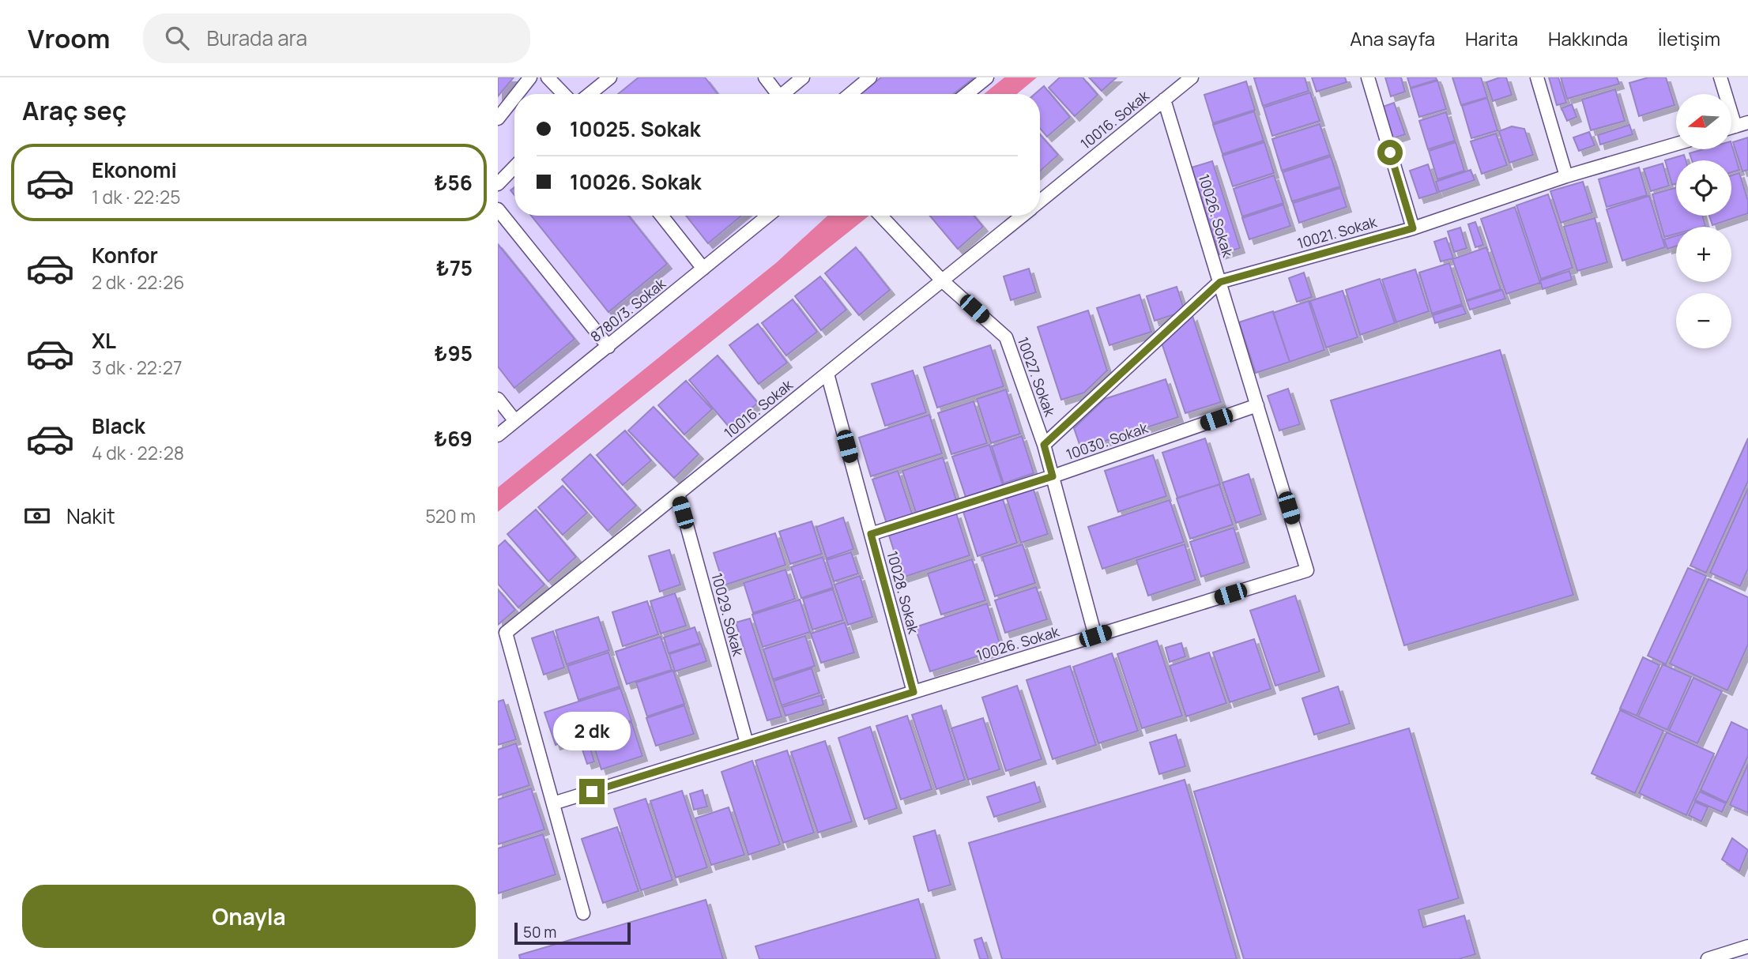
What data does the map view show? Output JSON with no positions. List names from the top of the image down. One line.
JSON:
{"streets":{"street":["10016. Sokak","10026. Sokak","10021. Sokak","8780/3. Sokak","10027. Sokak","10030. Sokak","10028. Sokak","10029. Sokak"]},"crossings":[["10016. Sokak","10026. Sokak"],["10016. Sokak","10027. Sokak"],["10016. Sokak","10028. Sokak"],["10016. Sokak","10029. Sokak"],["10026. Sokak","10021. Sokak"],["10026. Sokak","10027. Sokak"],["10026. Sokak","10030. Sokak"],["10026. Sokak","10028. Sokak"],["10026. Sokak","10029. Sokak"],["10021. Sokak","10027. Sokak"],["10027. Sokak","10030. Sokak"],["10030. Sokak","10028. Sokak"]],"scale_bar":"50 m","north":"left","page":{"header":"Vroom","search":"Burada ara","nav":["Ana sayfa","Harita","Hakkında","İletişim"],"heading":"Araç seç","map_buttons":["+","−"],"banner":["10025. Sokak","10026. Sokak"],"list":[{"name":"Ekonomi","note":"1 dk · 22:25","value":"₺56"},{"name":"Konfor","note":"2 dk · 22:26","value":"₺75"},{"name":"XL","note":"3 dk · 22:27","value":"₺95"},{"name":"Black","note":"4 dk · 22:28","value":"₺69"}],"pay":["Nakit","520 m"],"bubble":"2 dk","buttons":"Onayla","scale":"50 m"}}
